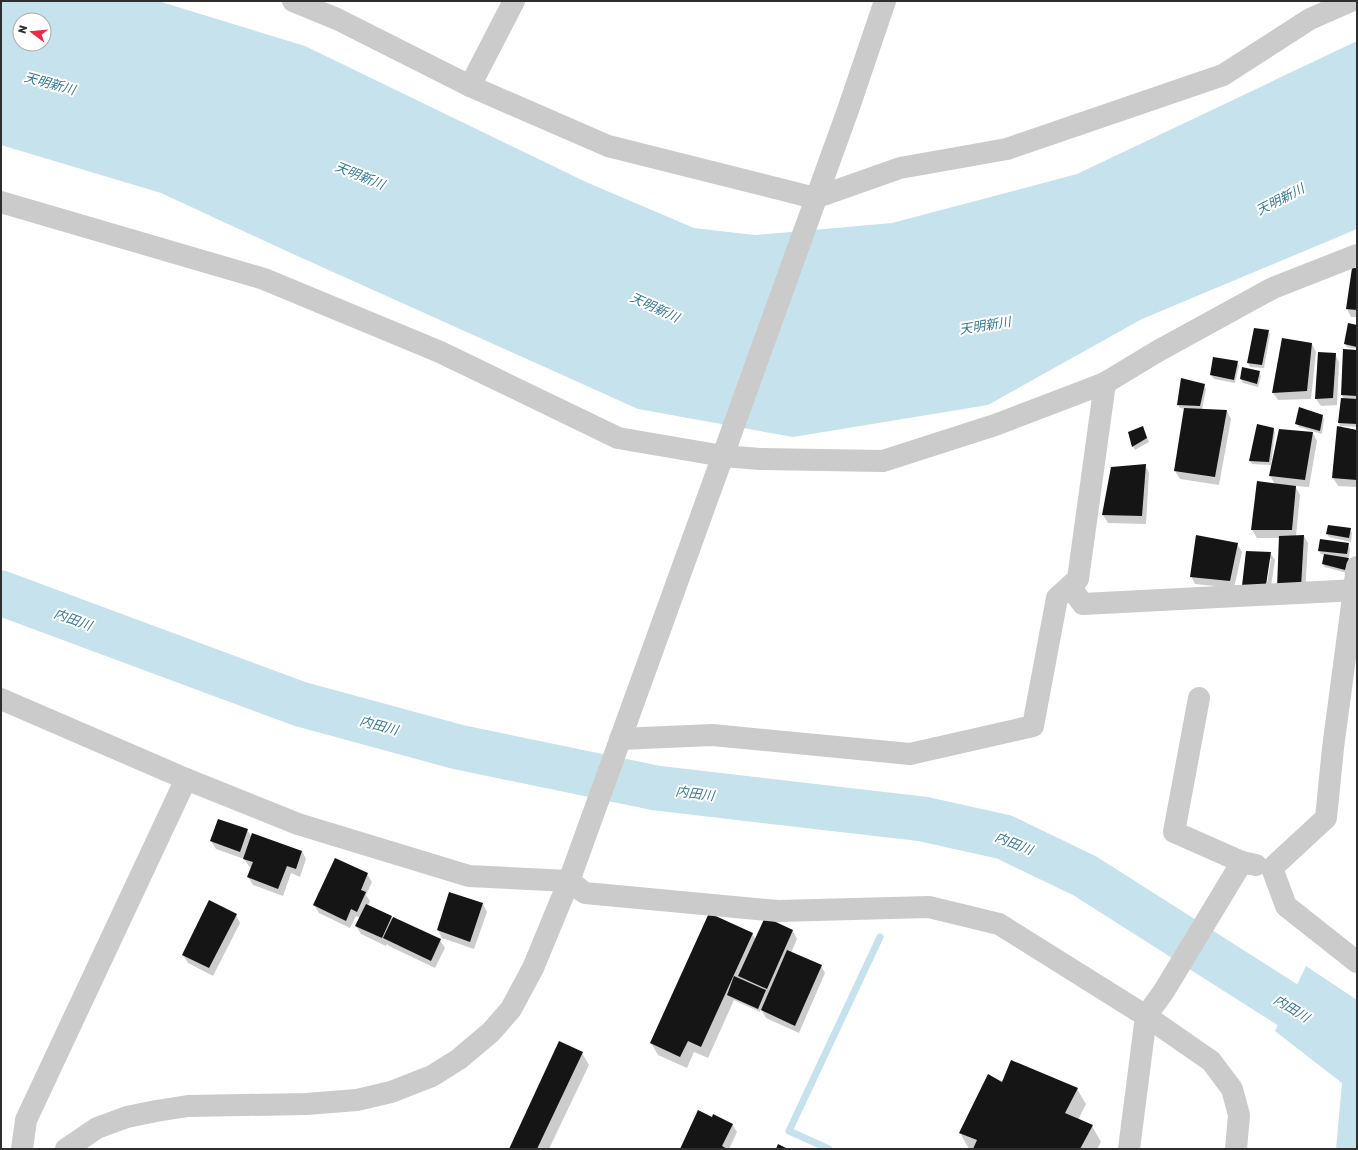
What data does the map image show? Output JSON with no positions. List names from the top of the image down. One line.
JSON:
{"water":["天明新川","内田川"],"north":"left"}
